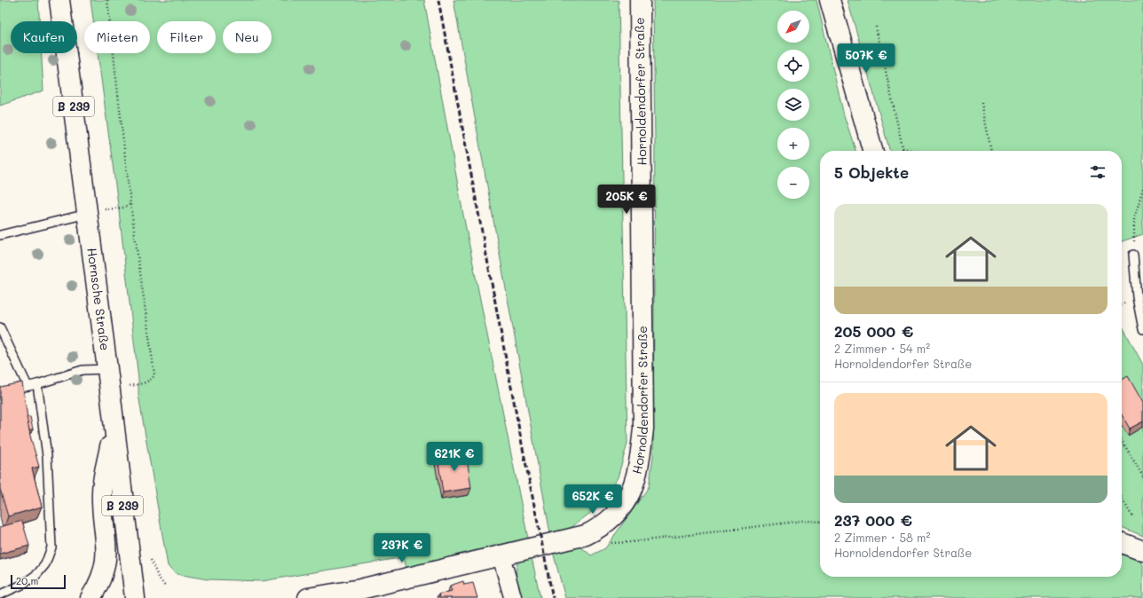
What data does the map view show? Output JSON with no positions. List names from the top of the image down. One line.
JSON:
{"streets":{"street":["Hornoldendorfer Straße","B 239","Hornsche Straße"]},"scale_bar":"20 m","north":"bottom left","page":{"map_buttons":["+","−"],"chip":["Kaufen","Mieten","Filter","Neu"],"price":["507K €","205K €","621K €","652K €","237K €"],"heading":"5 Objekte","list":[{"name":"205 000 €","note":"2 Zimmer · 54 m² · Hornoldendorfer Straße"},{"name":"237 000 €","note":"2 Zimmer · 58 m² · Hornoldendorfer Straße"}],"scale":"20 m"}}
